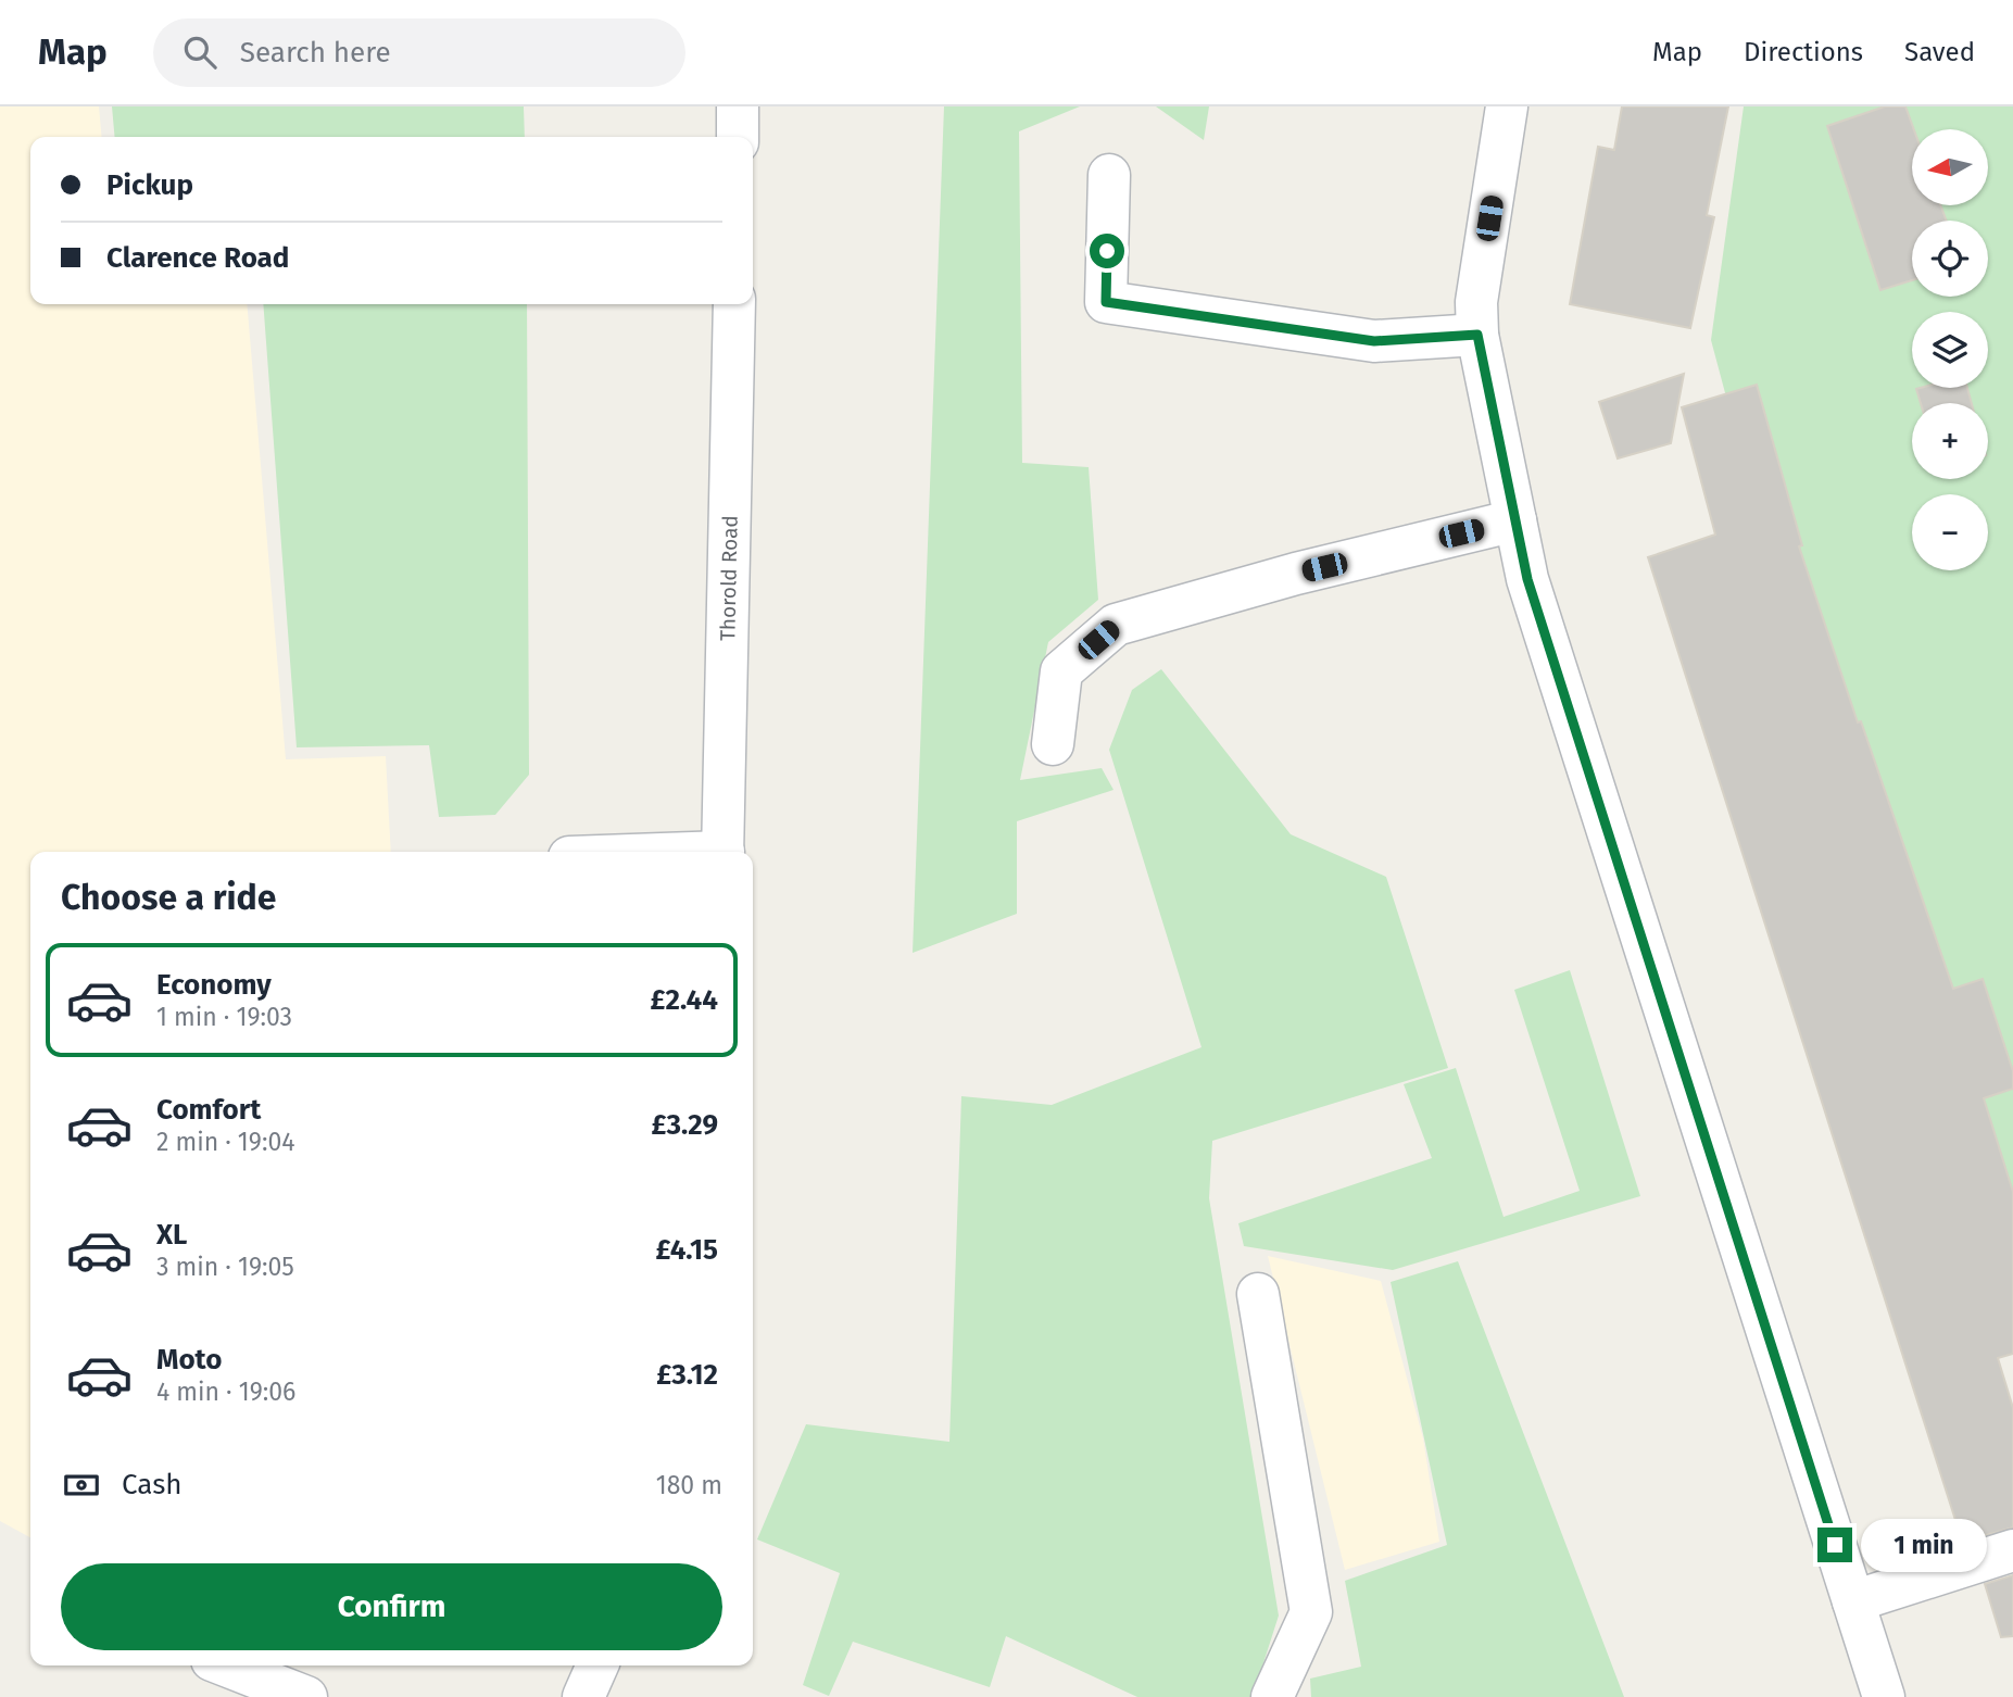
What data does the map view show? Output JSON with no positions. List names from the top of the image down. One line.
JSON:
{"streets":{"street":["Thorold Road"]},"north":"left","page":{"header":"Map","search":"Search here","nav":["Map","Directions","Saved"],"map_buttons":["+","−"],"banner":["Pickup","Clarence Road"],"heading":"Choose a ride","list":[{"name":"Economy","note":"1 min · 19:03","value":"£2.44"},{"name":"Comfort","note":"2 min · 19:04","value":"£3.29"},{"name":"XL","note":"3 min · 19:05","value":"£4.15"},{"name":"Moto","note":"4 min · 19:06","value":"£3.12"}],"pay":["Cash","180 m"],"bubble":"1 min","buttons":"Confirm"}}
